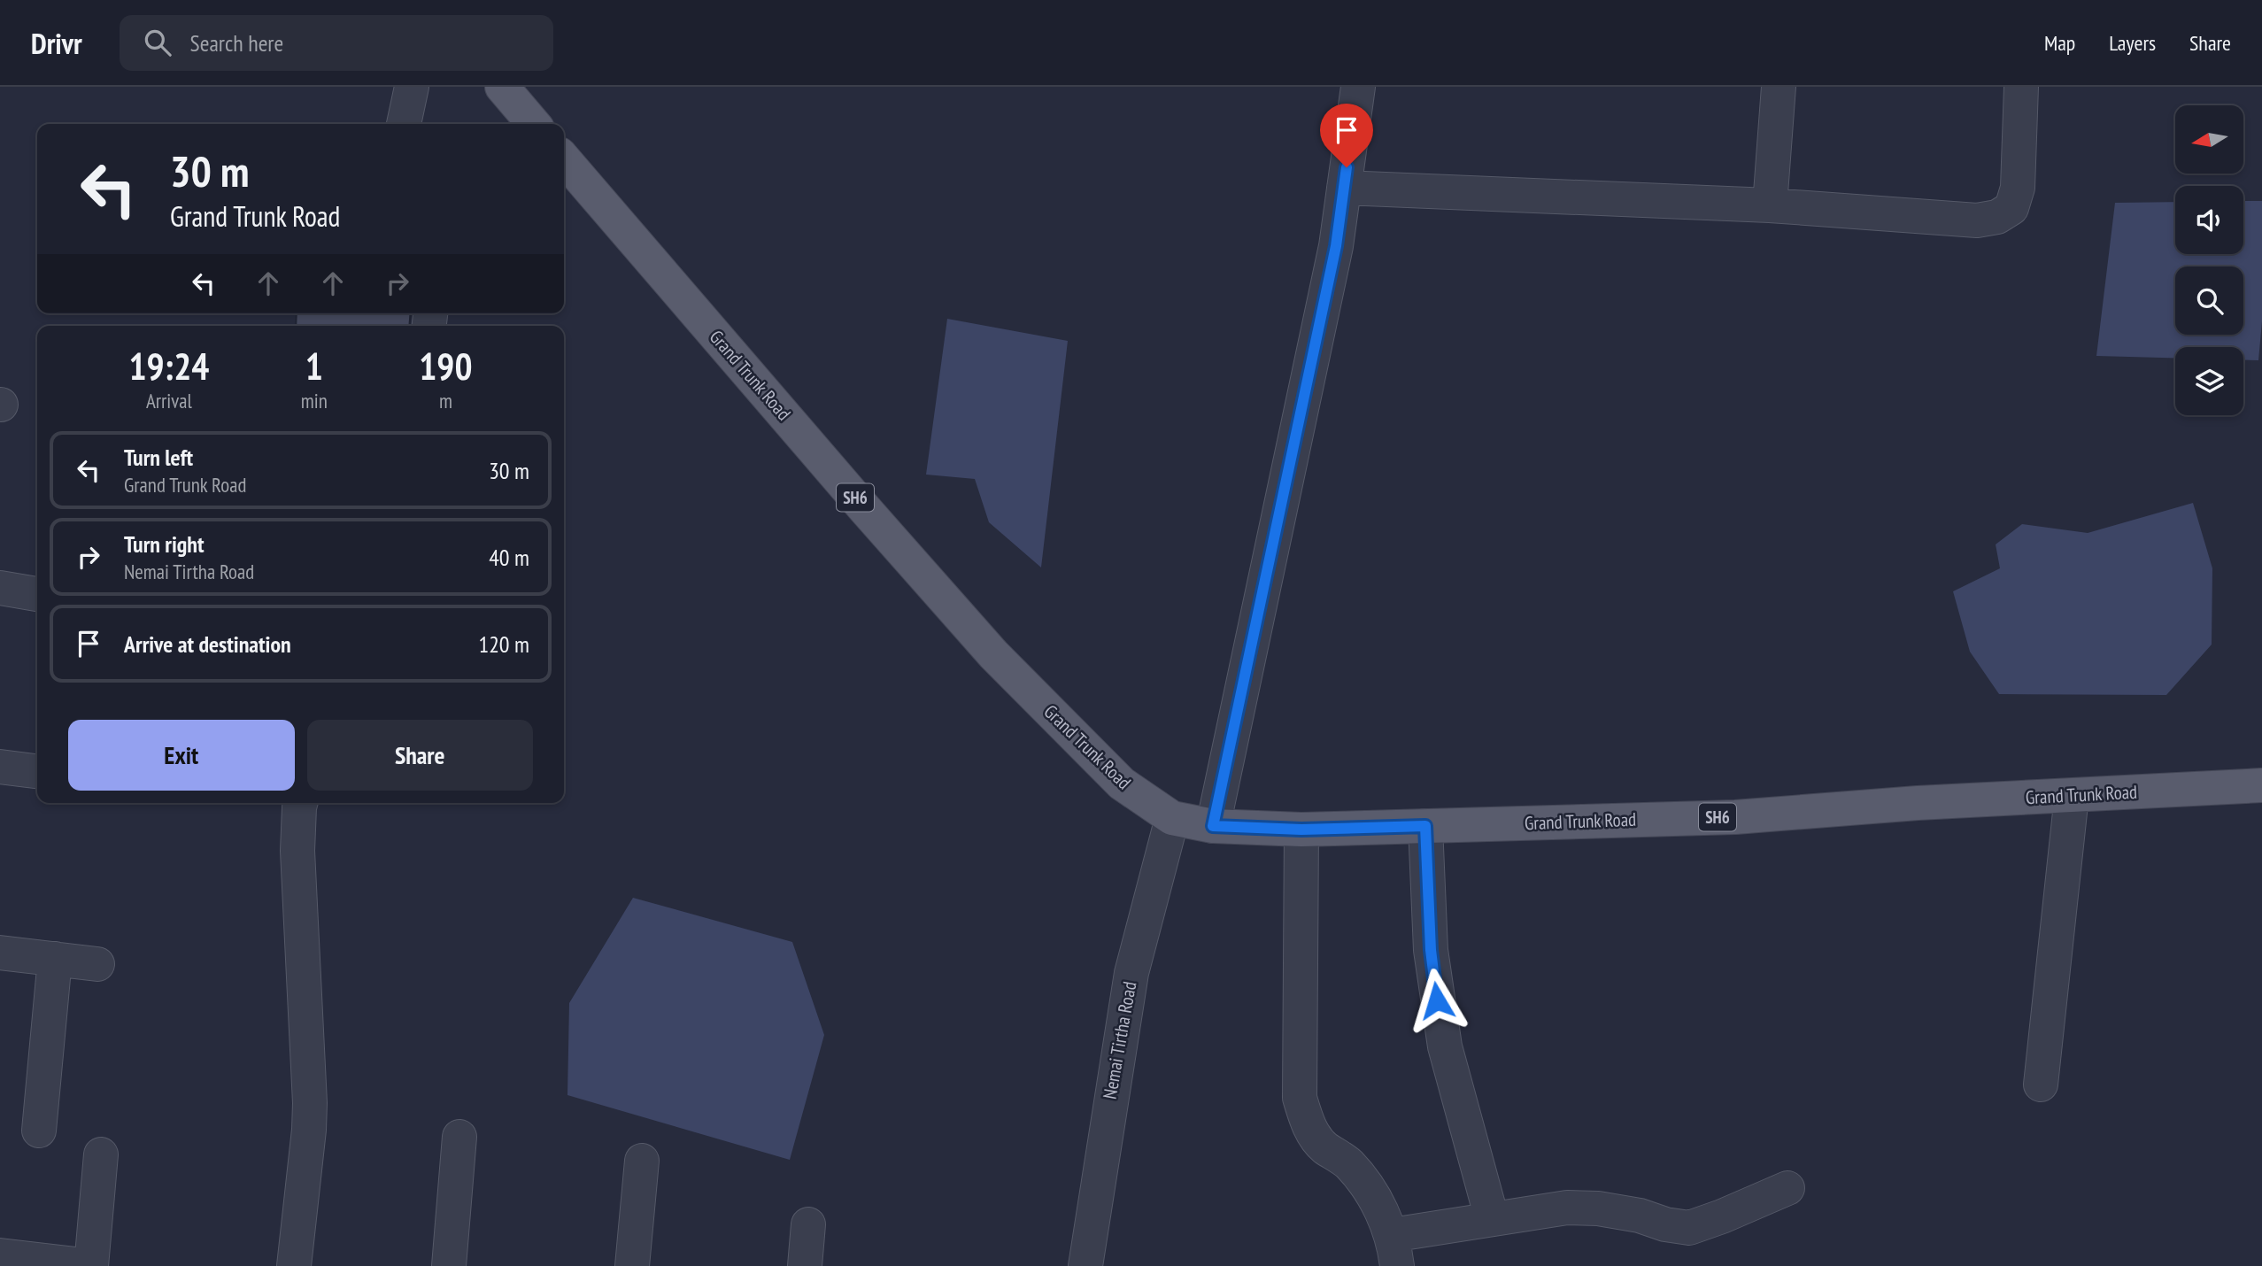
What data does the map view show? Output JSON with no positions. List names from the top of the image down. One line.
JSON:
{"streets":{"main road":["Grand Trunk Road","SH6"],"street":["Nemai Tirtha Road"]},"crossings":[["Grand Trunk Road","Nemai Tirtha Road"]],"north":"left","page":{"header":"Drivr","search":"Search here","nav":["Map","Layers","Share"],"turn":["30 m","Grand Trunk Road"],"eta":["19:24","Arrival","1","min","190","m"],"list":[{"name":"Turn left","note":"Grand Trunk Road","value":"30 m"},{"name":"Turn right","note":"Nemai Tirtha Road","value":"40 m"},{"name":"Arrive at destination","value":"120 m"}],"buttons":["Exit","Share"]}}
